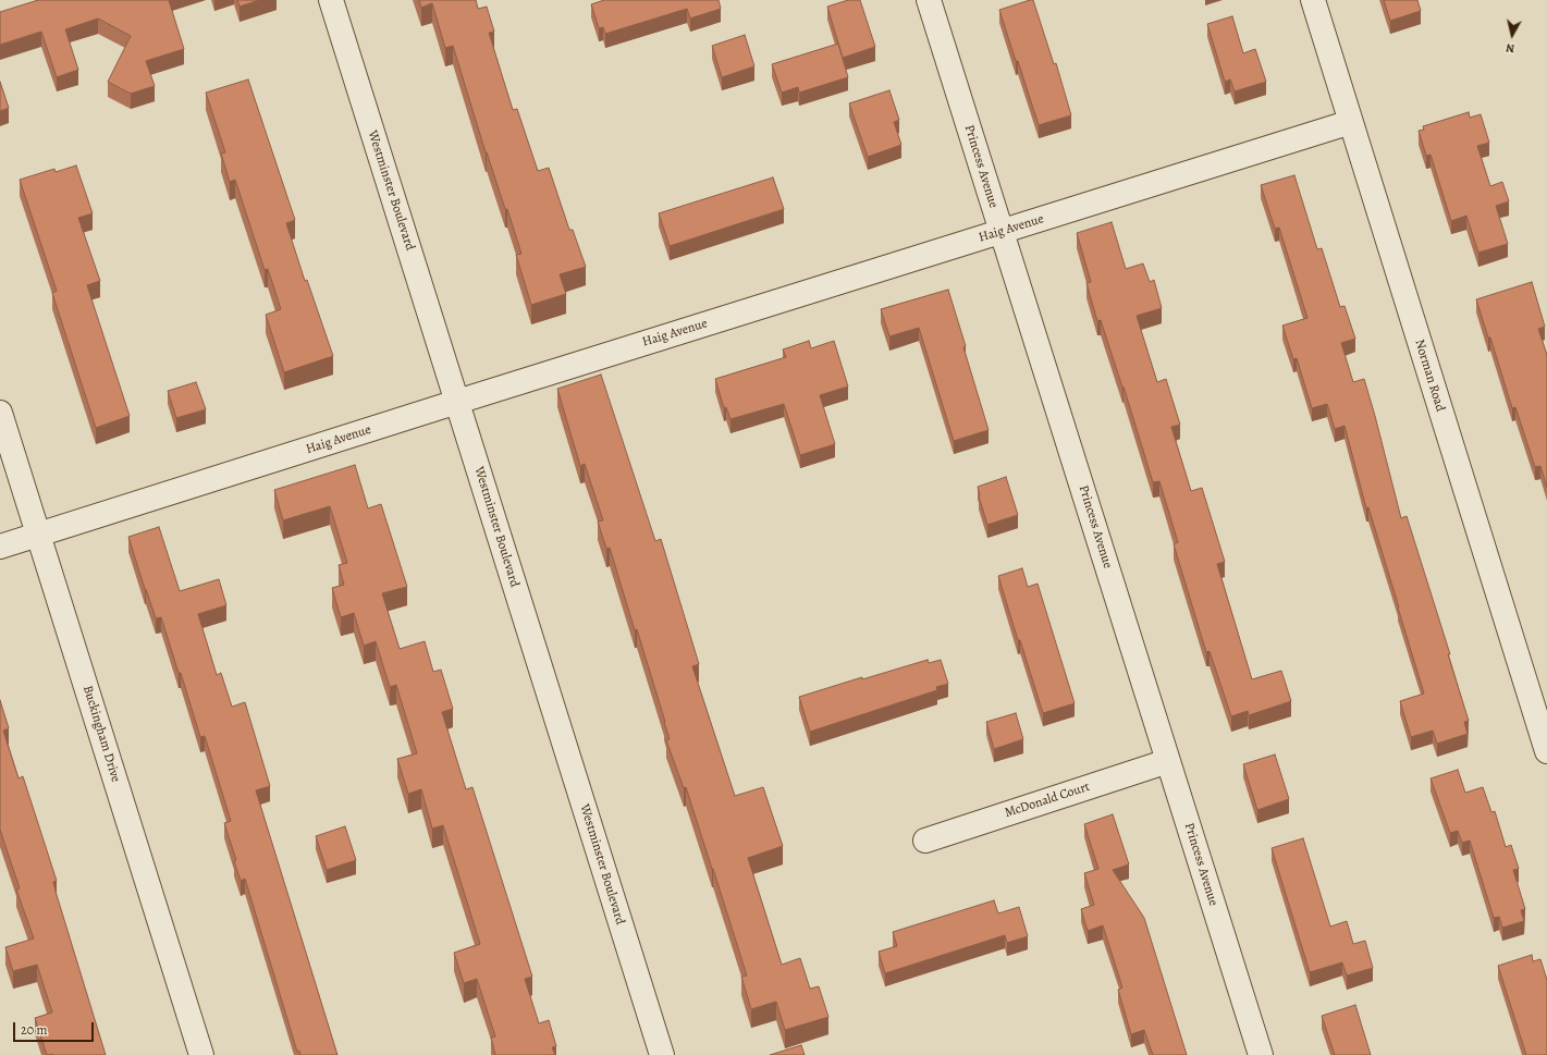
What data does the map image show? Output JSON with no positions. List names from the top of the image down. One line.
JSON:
{"streets":{"street":["Princess Avenue","Westminster Boulevard","Haig Avenue","Norman Road","Buckingham Drive","McDonald Court"]},"crossings":[["Princess Avenue","Haig Avenue"],["Princess Avenue","McDonald Court"],["Westminster Boulevard","Haig Avenue"],["Haig Avenue","Norman Road"],["Haig Avenue","Buckingham Drive"]],"scale_bar":"20 m","north":"bottom"}
